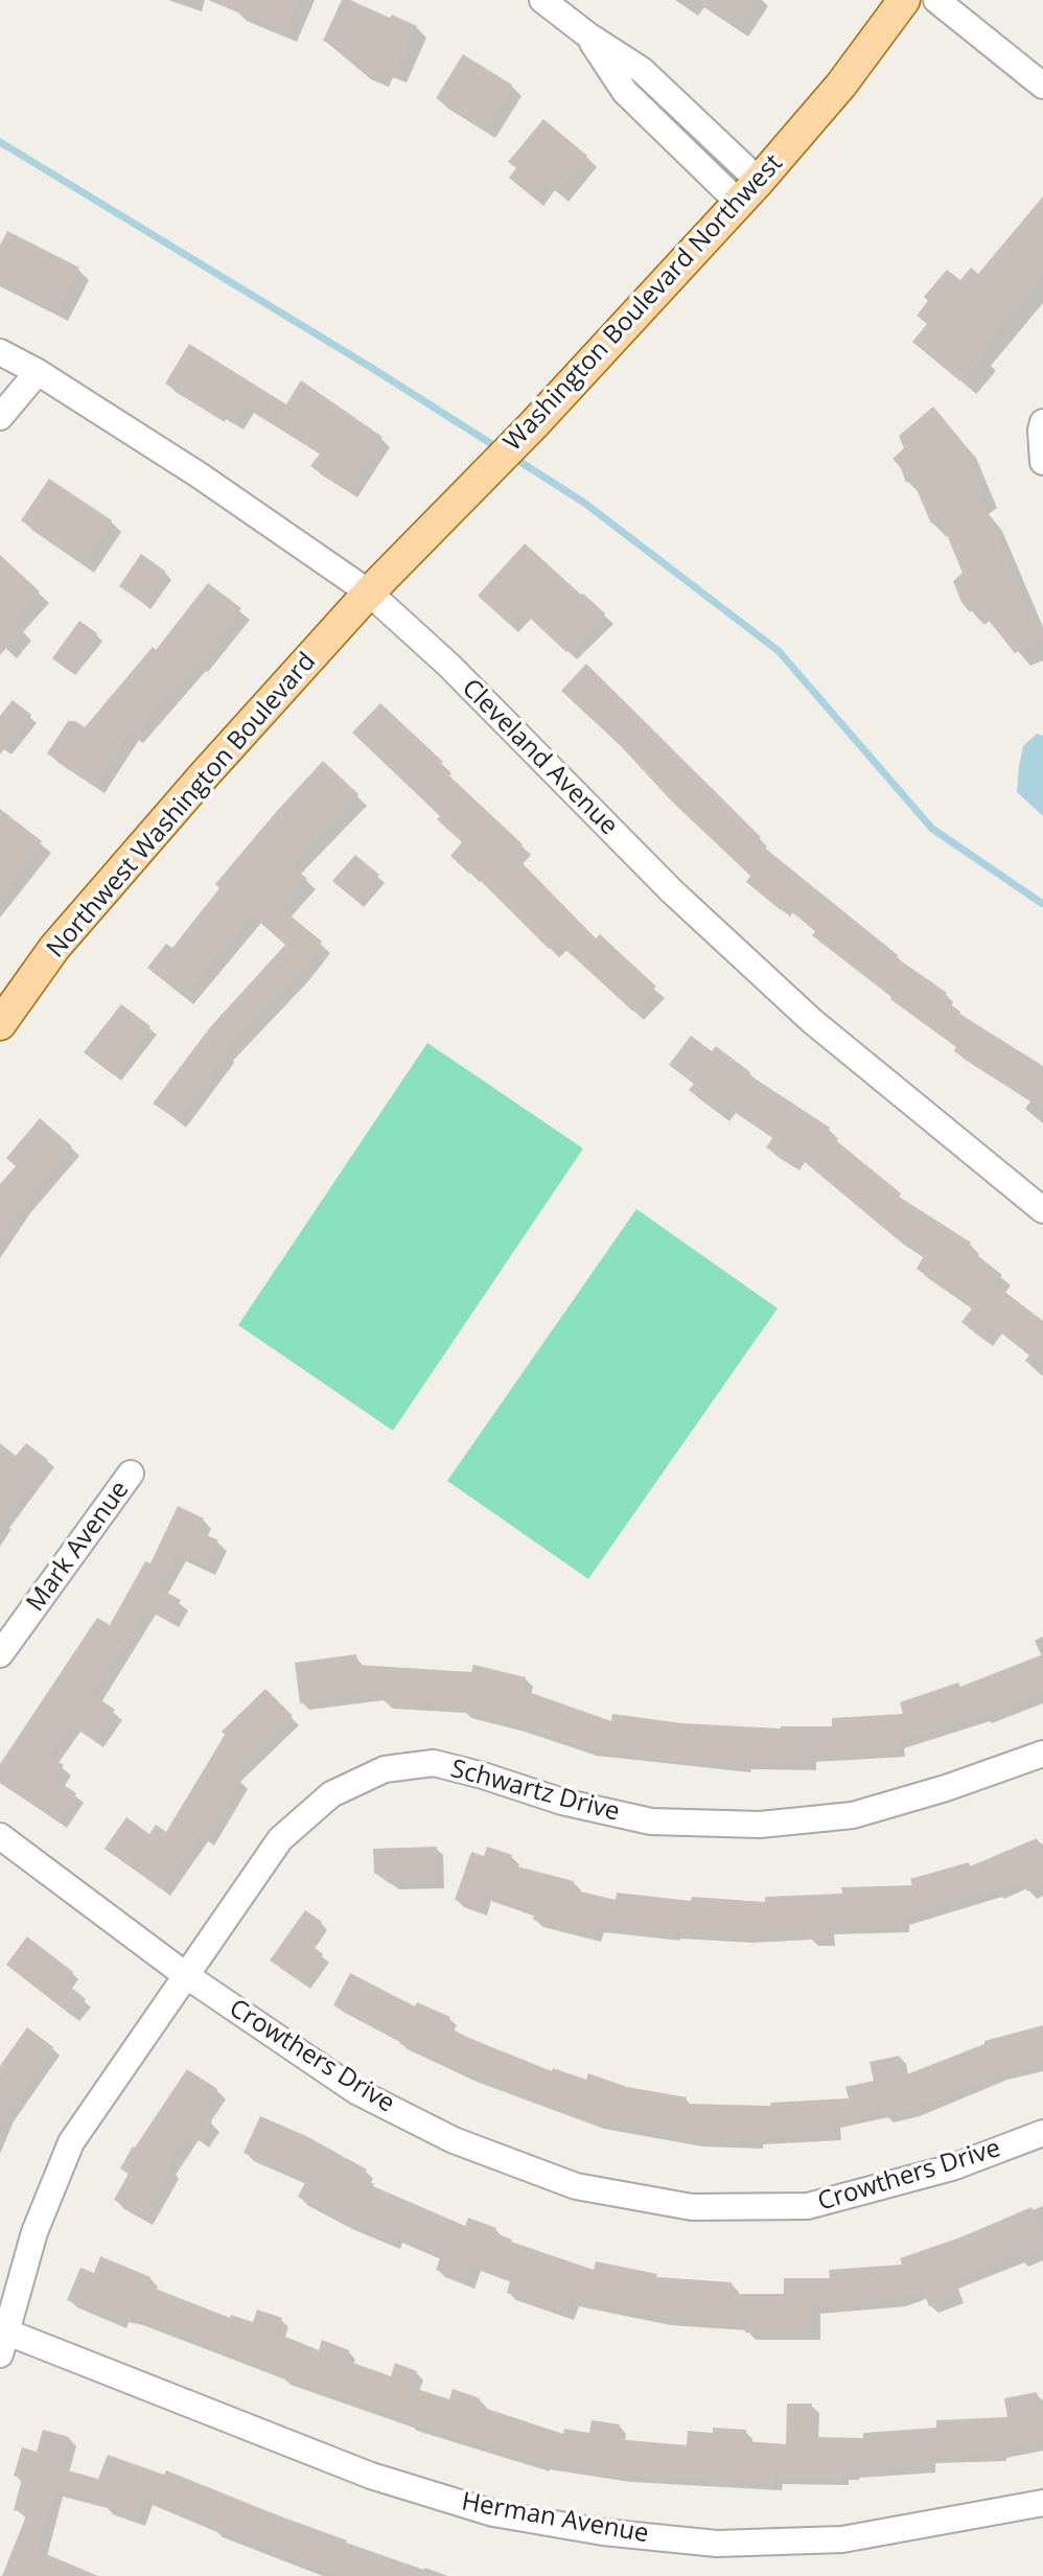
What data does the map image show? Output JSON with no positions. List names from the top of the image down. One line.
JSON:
{"streets":{"main road":["Washington Boulevard Northwest","Northwest Washington Boulevard"],"street":["Cleveland Avenue","Mark Avenue","Schwartz Drive","Crowthers Drive","Herman Avenue"]},"crossings":[["Washington Boulevard Northwest","Cleveland Avenue"],["Washington Boulevard Northwest","Northwest Washington Boulevard"],["Cleveland Avenue","Northwest Washington Boulevard"],["Schwartz Drive","Crowthers Drive"],["Schwartz Drive","Herman Avenue"]]}
